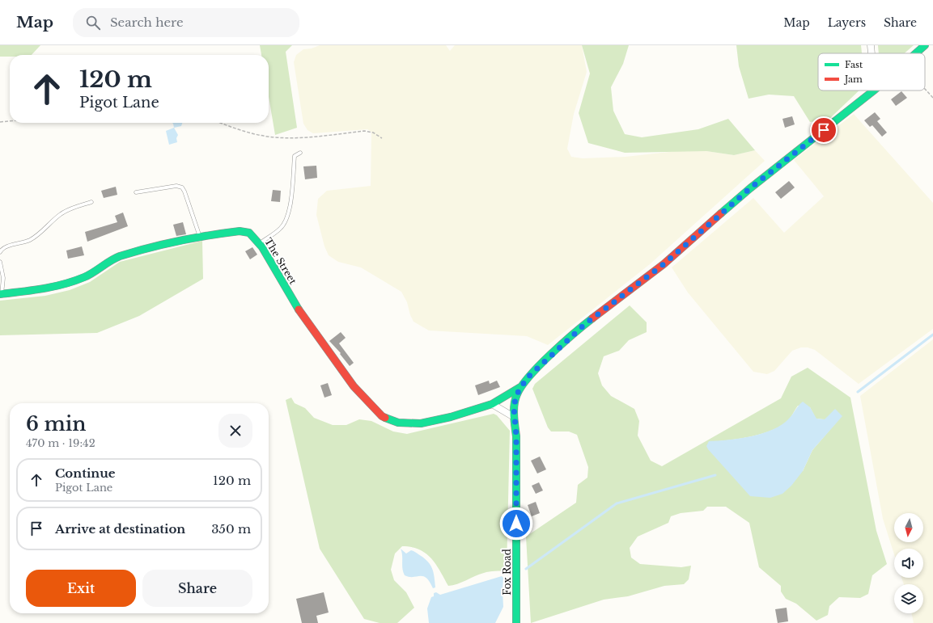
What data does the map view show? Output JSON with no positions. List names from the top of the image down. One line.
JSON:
{"streets":{"street":["The Street","Fox Road"]},"crossings":[["The Street","Fox Road"]],"legend":["Fast","Jam"],"north":"bottom","page":{"header":"Map","search":"Search here","nav":["Map","Layers","Share"],"turn":["120 m","Pigot Lane"],"heading":["6 min","470 m · 19:42"],"list":[{"name":"Continue","note":"Pigot Lane","value":"120 m"},{"name":"Arrive at destination","value":"350 m"}],"buttons":["Exit","Share"]}}
